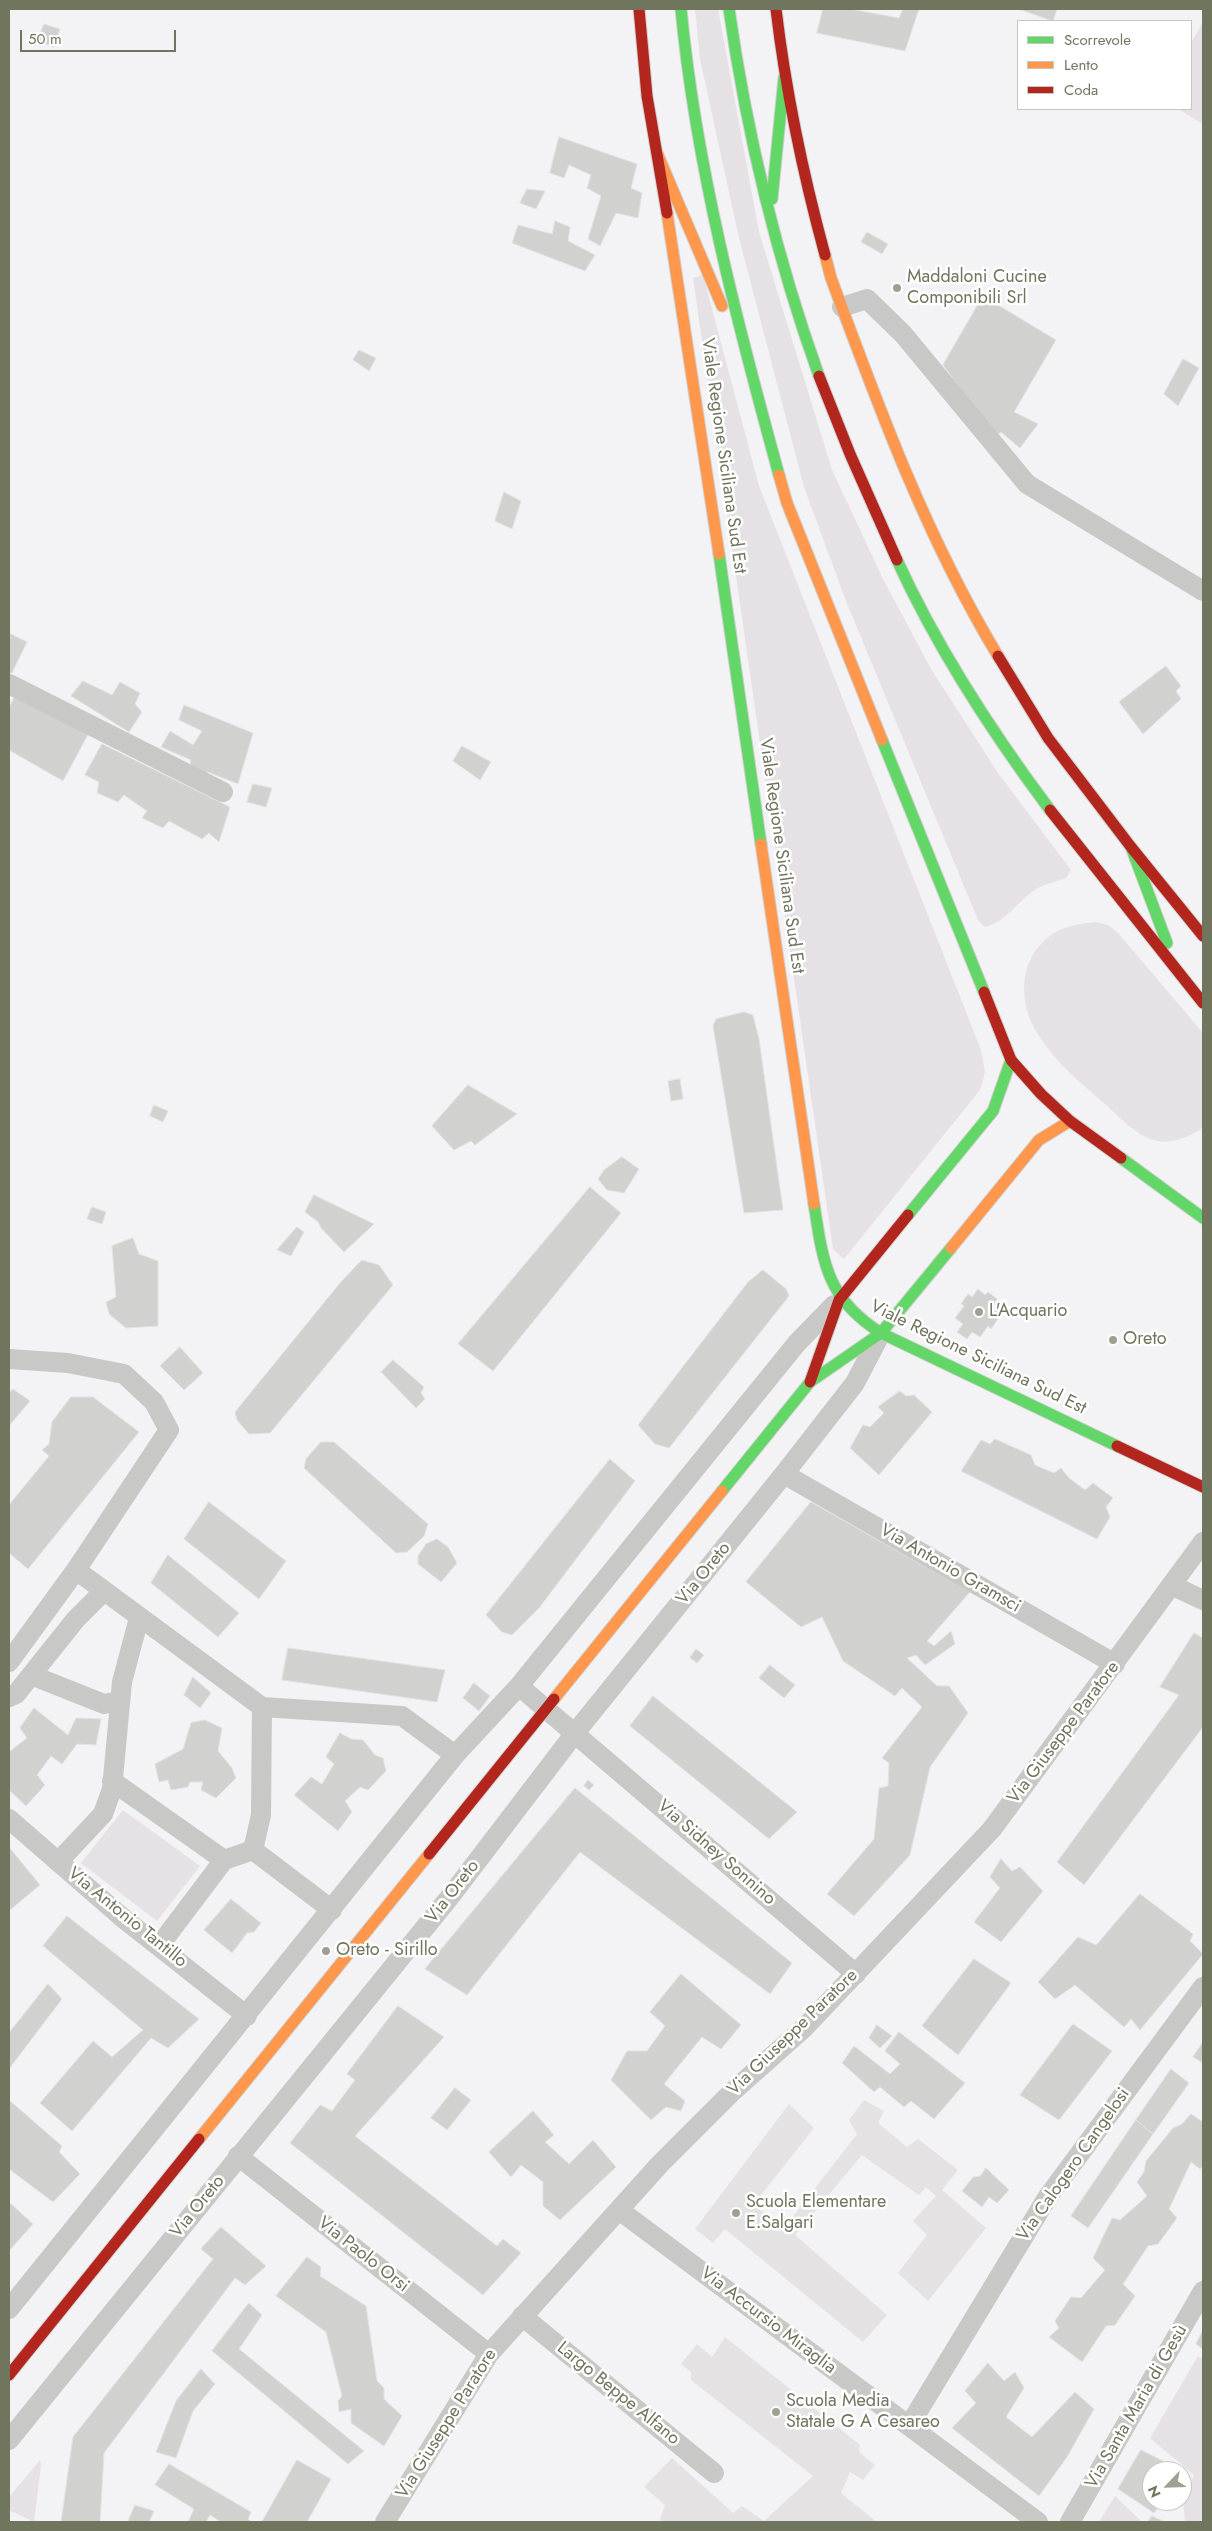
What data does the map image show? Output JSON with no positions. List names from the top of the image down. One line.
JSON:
{"streets":{"street":["Viale Regione Siciliana Sud Est","Via Antonio Gramsci","Via Oreto","Via Giuseppe Paratore","Via Sidney Sonnino","Via Antonio Tantillo","Via Calogero Cangelosi","Via Paolo Orsi","Via Accursio Miraglia","Largo Beppe Alfano","Via Santa Maria di Gesù"]},"crossings":[["Viale Regione Siciliana Sud Est","Via Oreto"],["Via Antonio Gramsci","Via Oreto"],["Via Antonio Gramsci","Via Giuseppe Paratore"],["Via Oreto","Via Sidney Sonnino"],["Via Oreto","Via Paolo Orsi"],["Via Giuseppe Paratore","Via Sidney Sonnino"],["Via Giuseppe Paratore","Via Paolo Orsi"],["Via Giuseppe Paratore","Via Accursio Miraglia"],["Via Giuseppe Paratore","Largo Beppe Alfano"],["Via Calogero Cangelosi","Via Accursio Miraglia"]],"places":["Maddaloni Cucine Componibili Srl","L'Acquario","Oreto","Oreto - Sirillo","Scuola Elementare E.Salgari","Scuola Media Statale G A Cesareo"],"legend":["Scorrevole","Lento","Coda"],"scale_bar":"50 m","north":"bottom left"}
